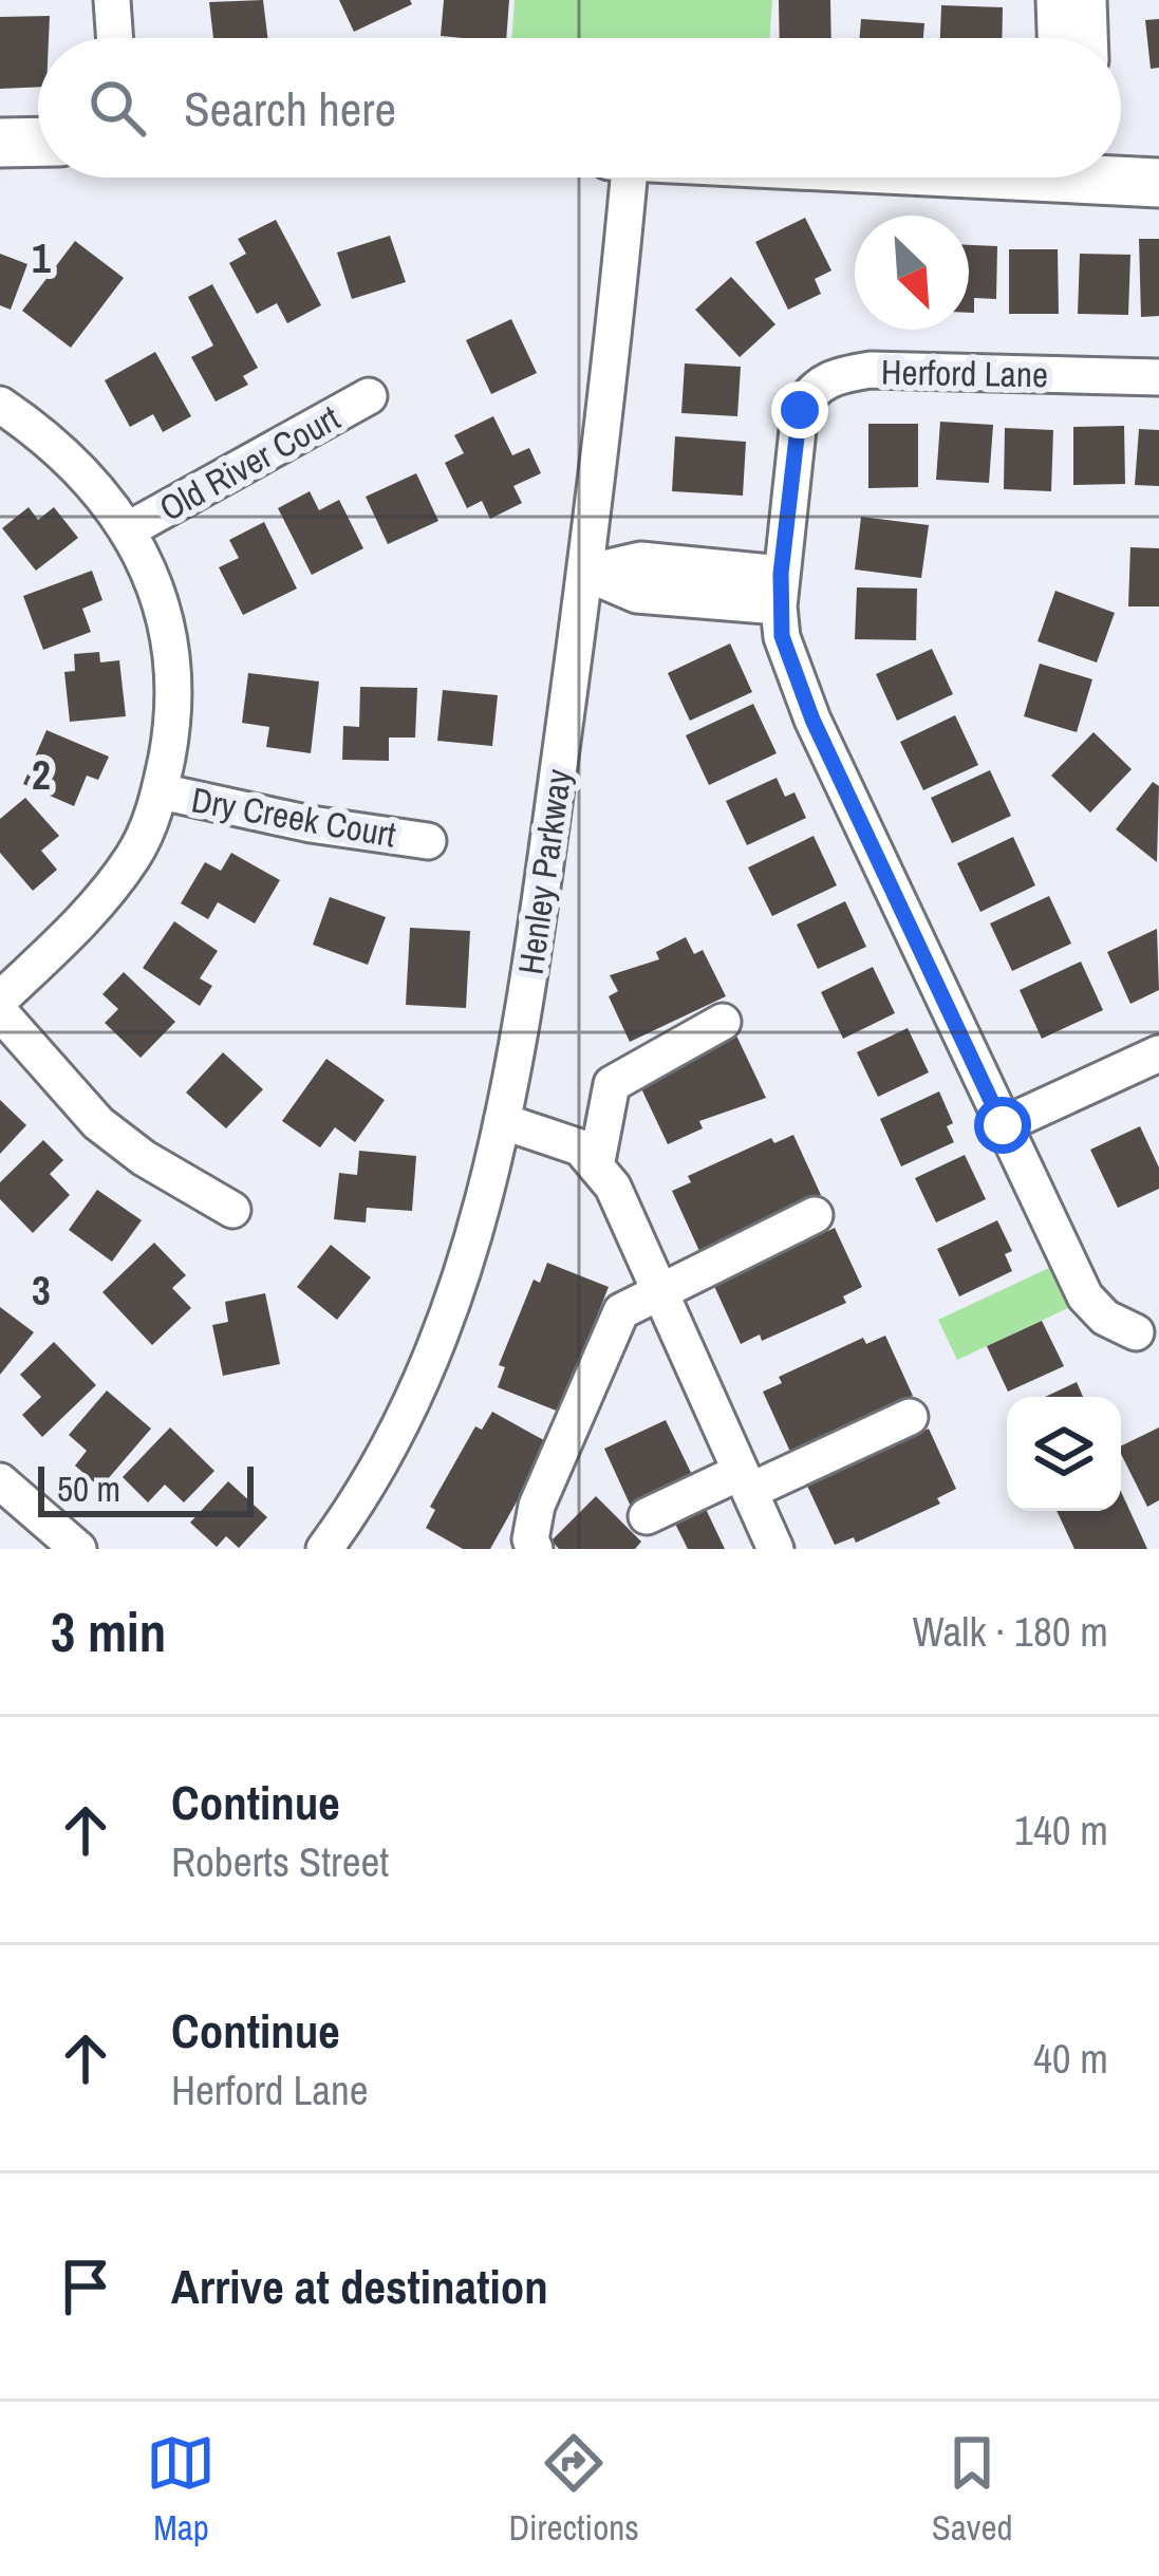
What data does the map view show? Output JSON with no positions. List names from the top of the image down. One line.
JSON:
{"streets":{"street":["Herford Lane","Old River Court","Dry Creek Court","Henley Parkway"]},"scale_bar":"50 m","north":"bottom right","page":{"search":"Search here","scale":"50 m","heading":["3 min","Walk · 180 m"],"list":[["Continue","Roberts Street","140 m"],["Continue","Herford Lane","40 m"],"Arrive at destination"],"nav":["Map","Directions","Saved"]},"grid":{"rows":["1","2","3"]}}
